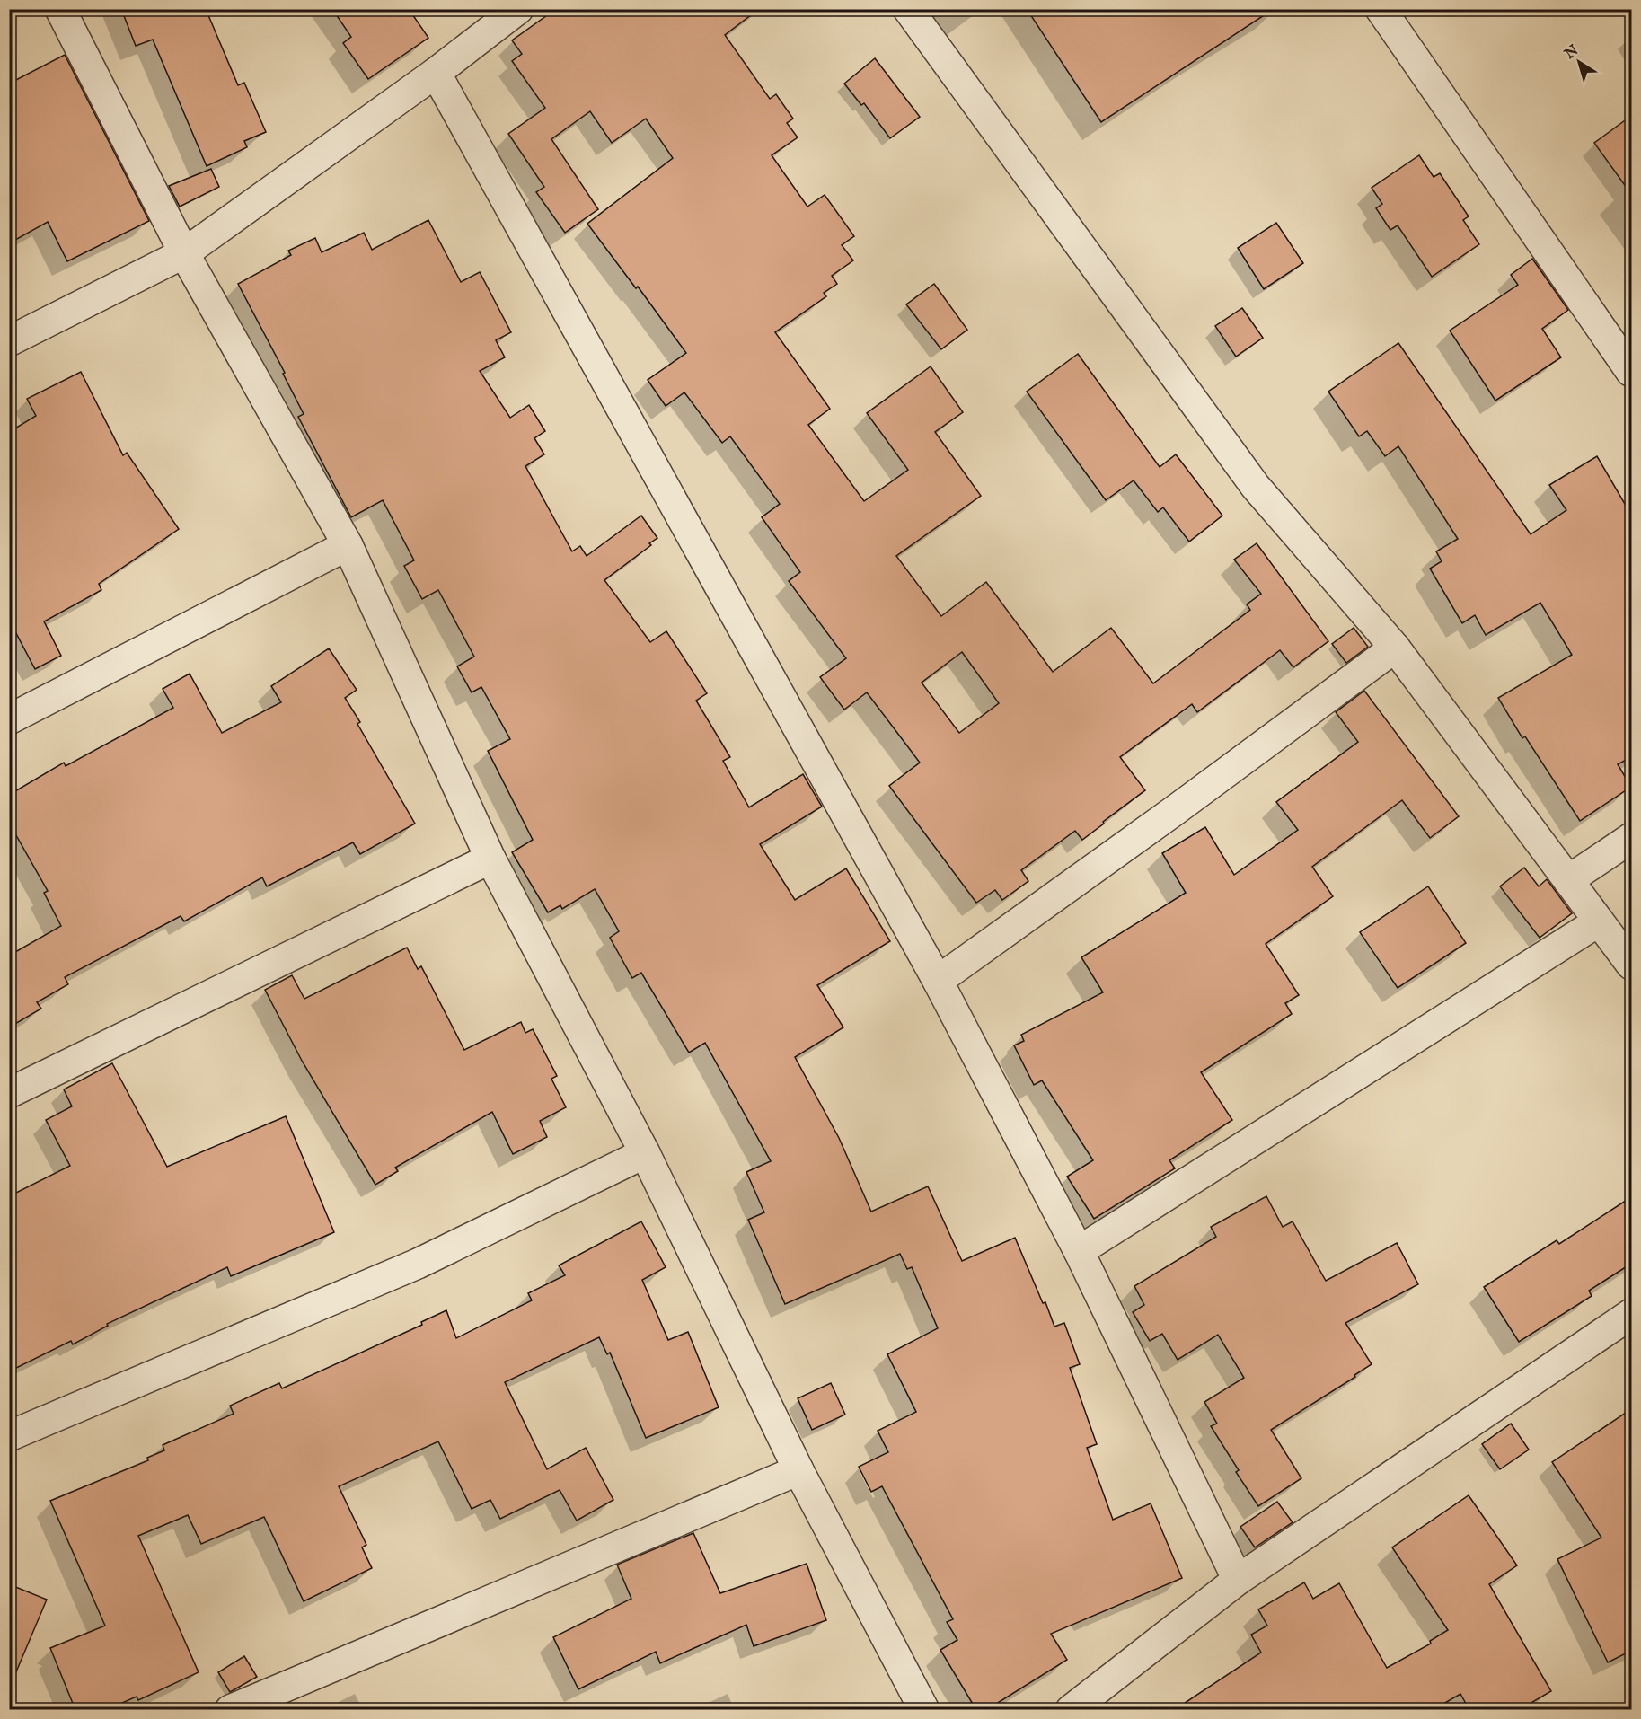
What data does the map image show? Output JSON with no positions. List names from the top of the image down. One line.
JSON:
{"north":"top left"}
